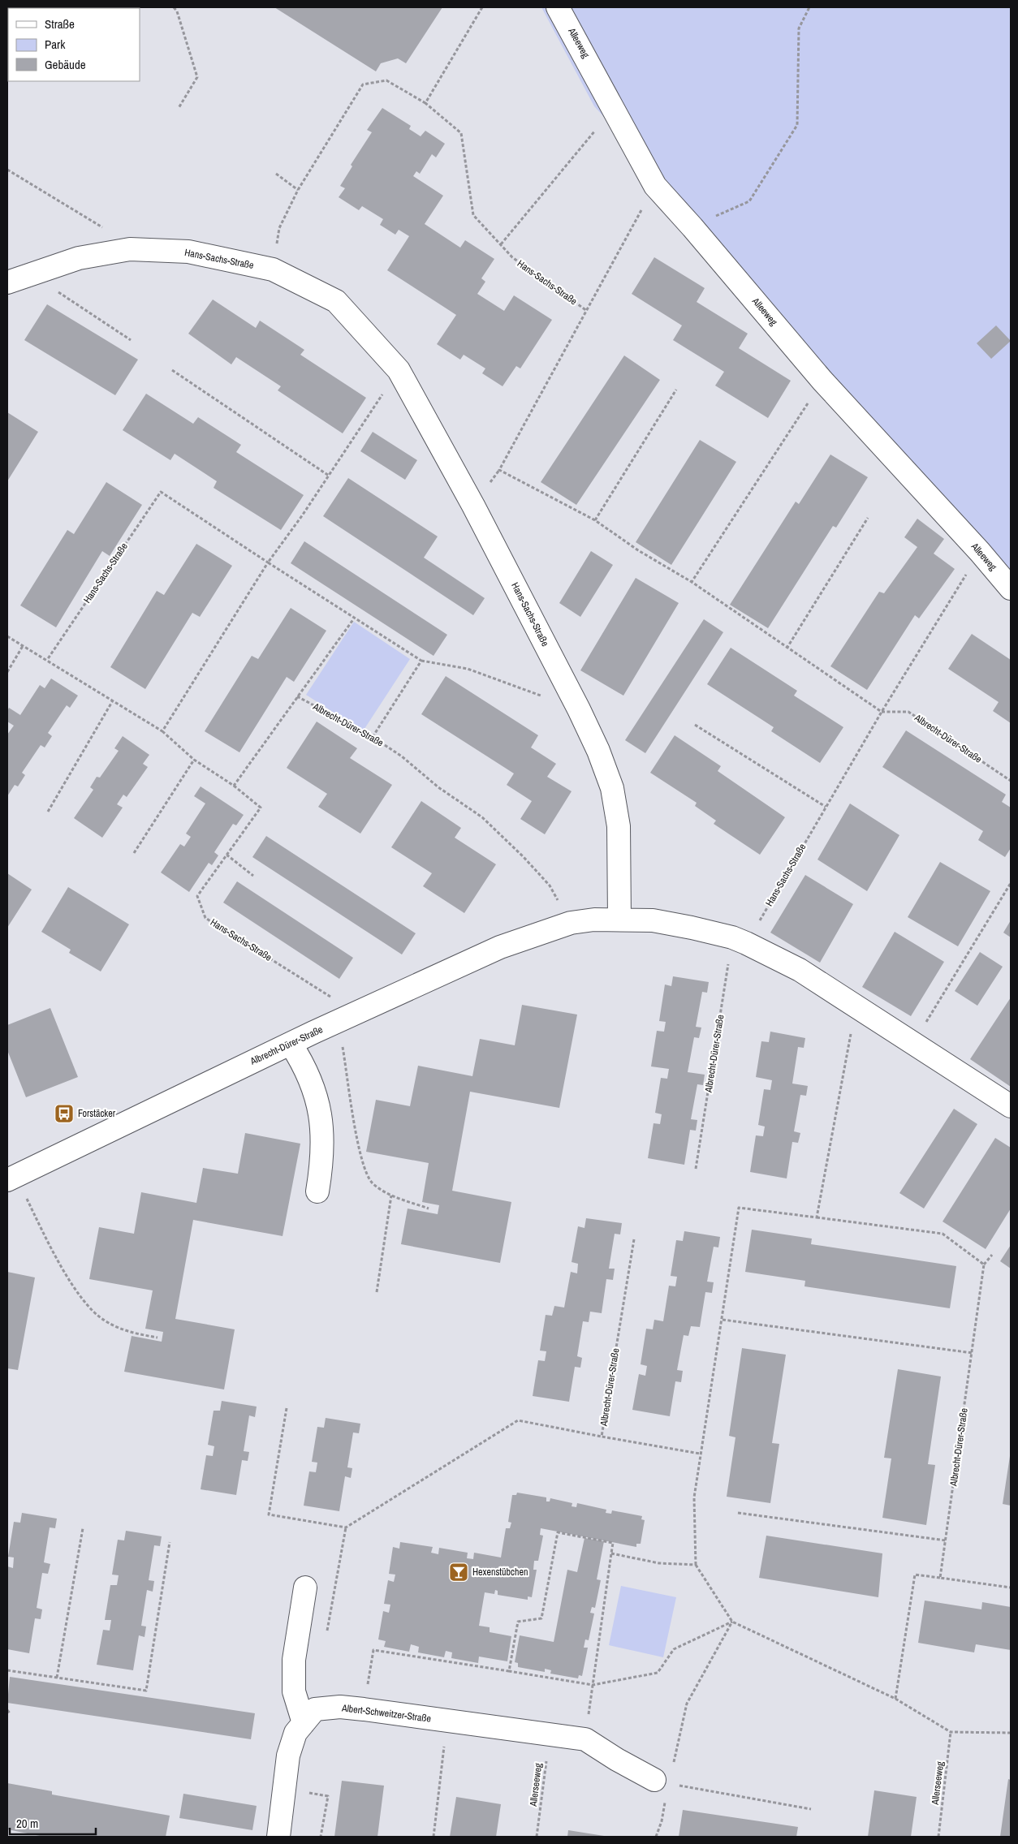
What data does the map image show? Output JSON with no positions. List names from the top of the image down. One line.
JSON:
{"streets":{"street":["Alleeweg","Hans-Sachs-Straße","Albrecht-Dürer-Straße","Albert-Schweitzer-Straße"],"path":["Allerseeweg"]},"crossings":[["Alleeweg","Hans-Sachs-Straße"],["Hans-Sachs-Straße","Albrecht-Dürer-Straße"],["Albert-Schweitzer-Straße","Allerseeweg"]],"places":{"bus stop":["Forstäcker"],"bar":["Hexenstübchen"]},"legend":["Straße","Park","Gebäude"],"scale_bar":"20 m"}
